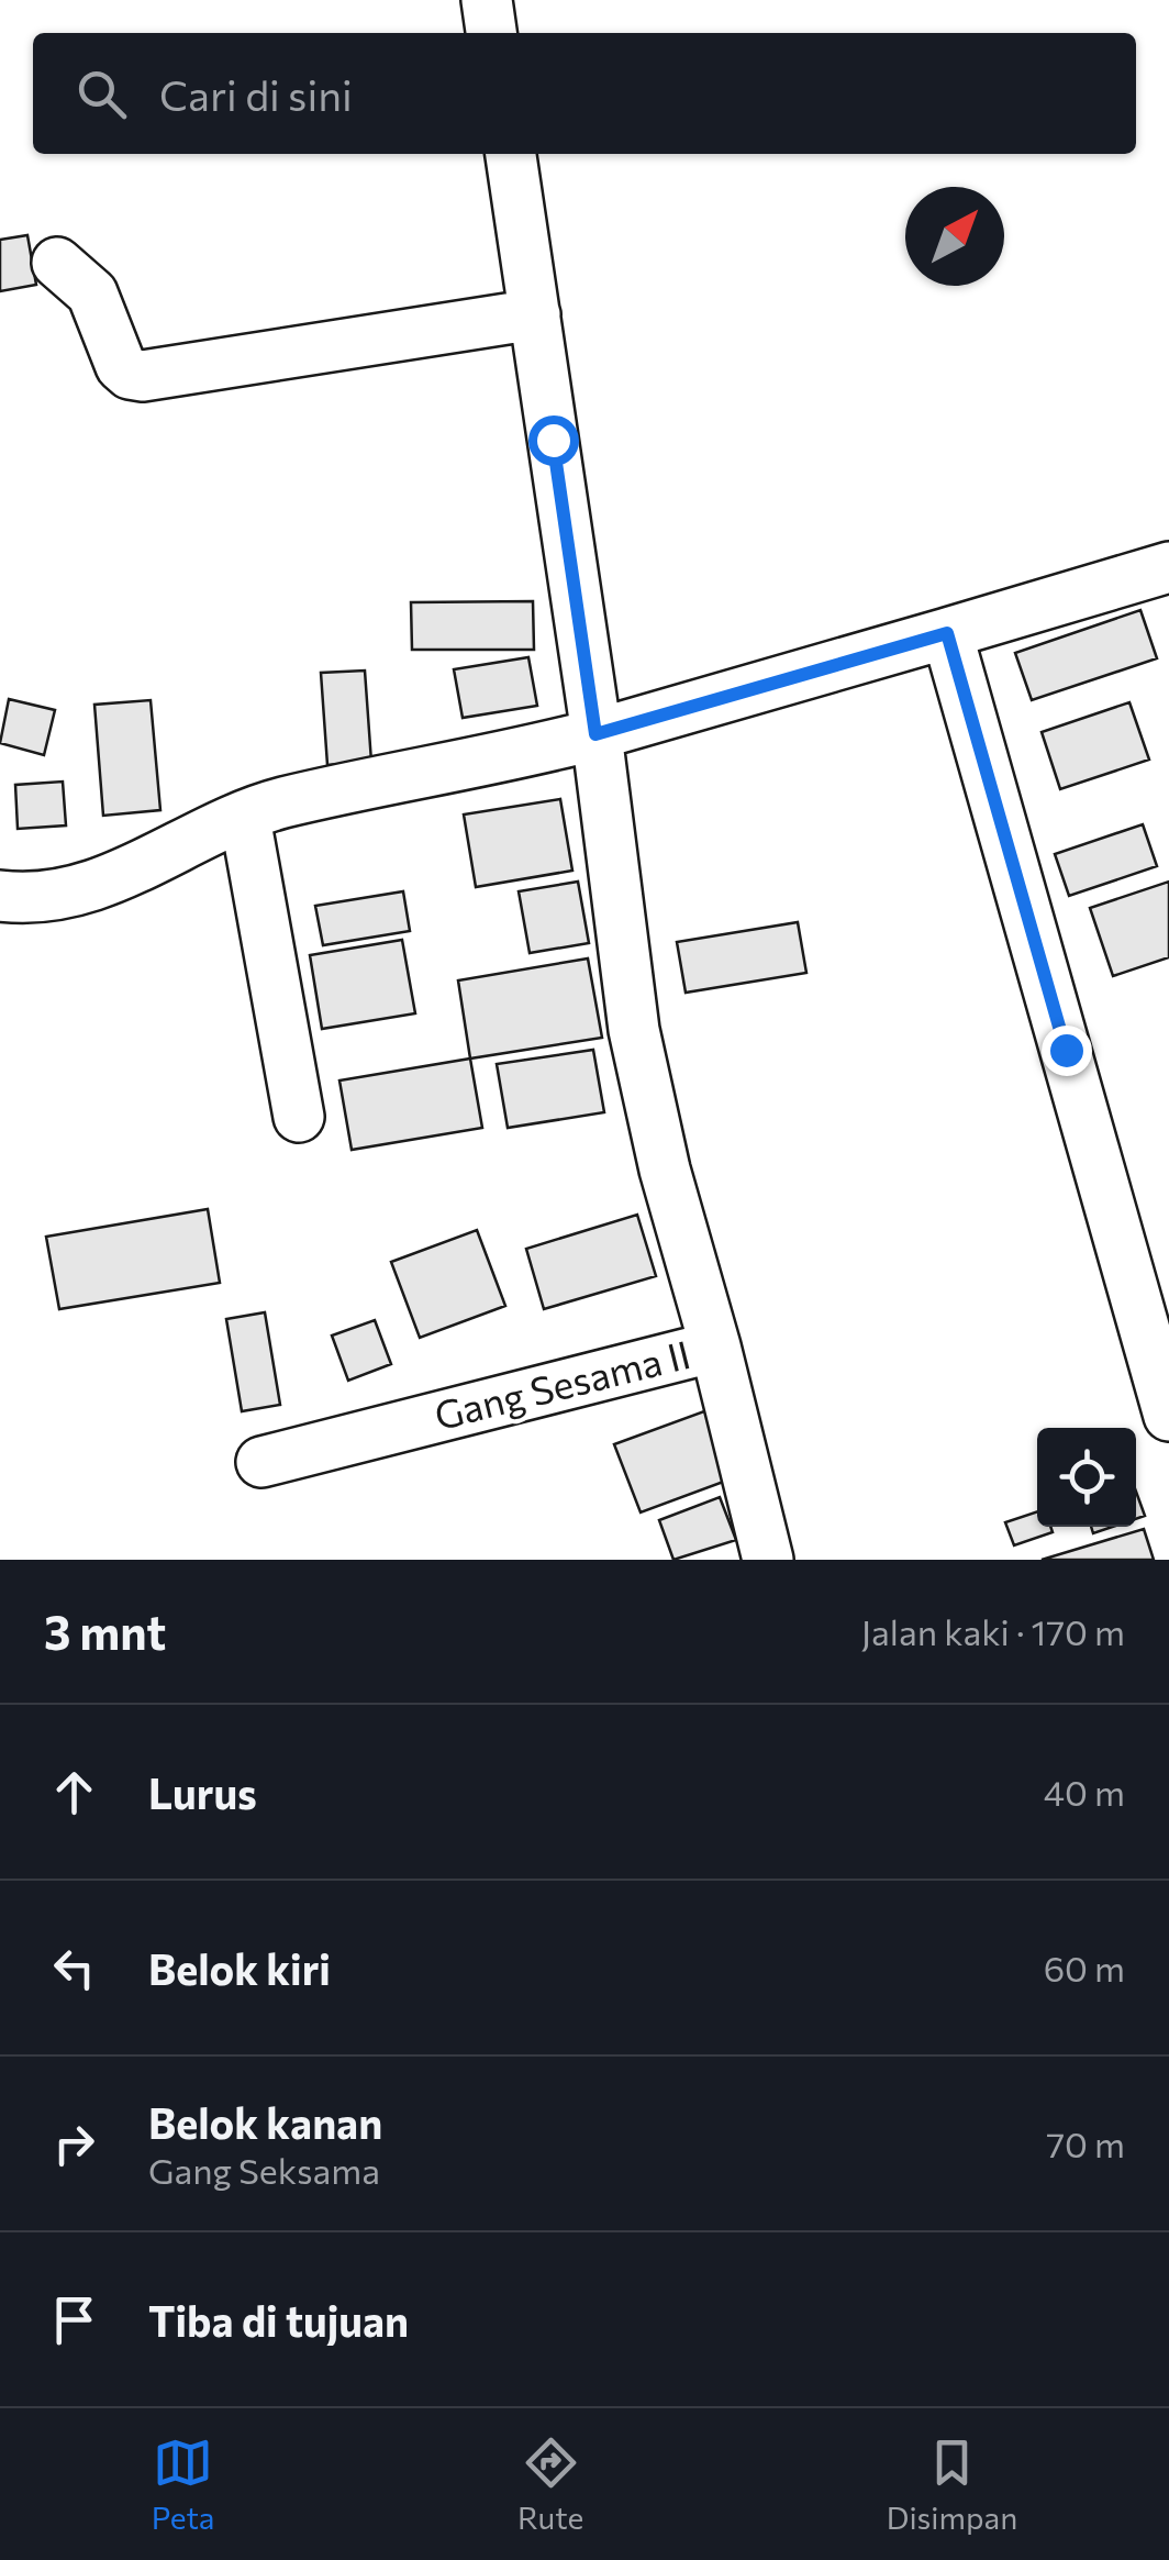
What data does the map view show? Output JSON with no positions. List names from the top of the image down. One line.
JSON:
{"streets":{"street":["Gang Sesama II"]},"north":"top right","page":{"search":"Cari di sini","heading":["3 mnt","Jalan kaki · 170 m"],"list":[["Lurus","40 m"],["Belok kiri","60 m"],["Belok kanan","Gang Seksama","70 m"],"Tiba di tujuan"],"nav":["Peta","Rute","Disimpan"]}}
